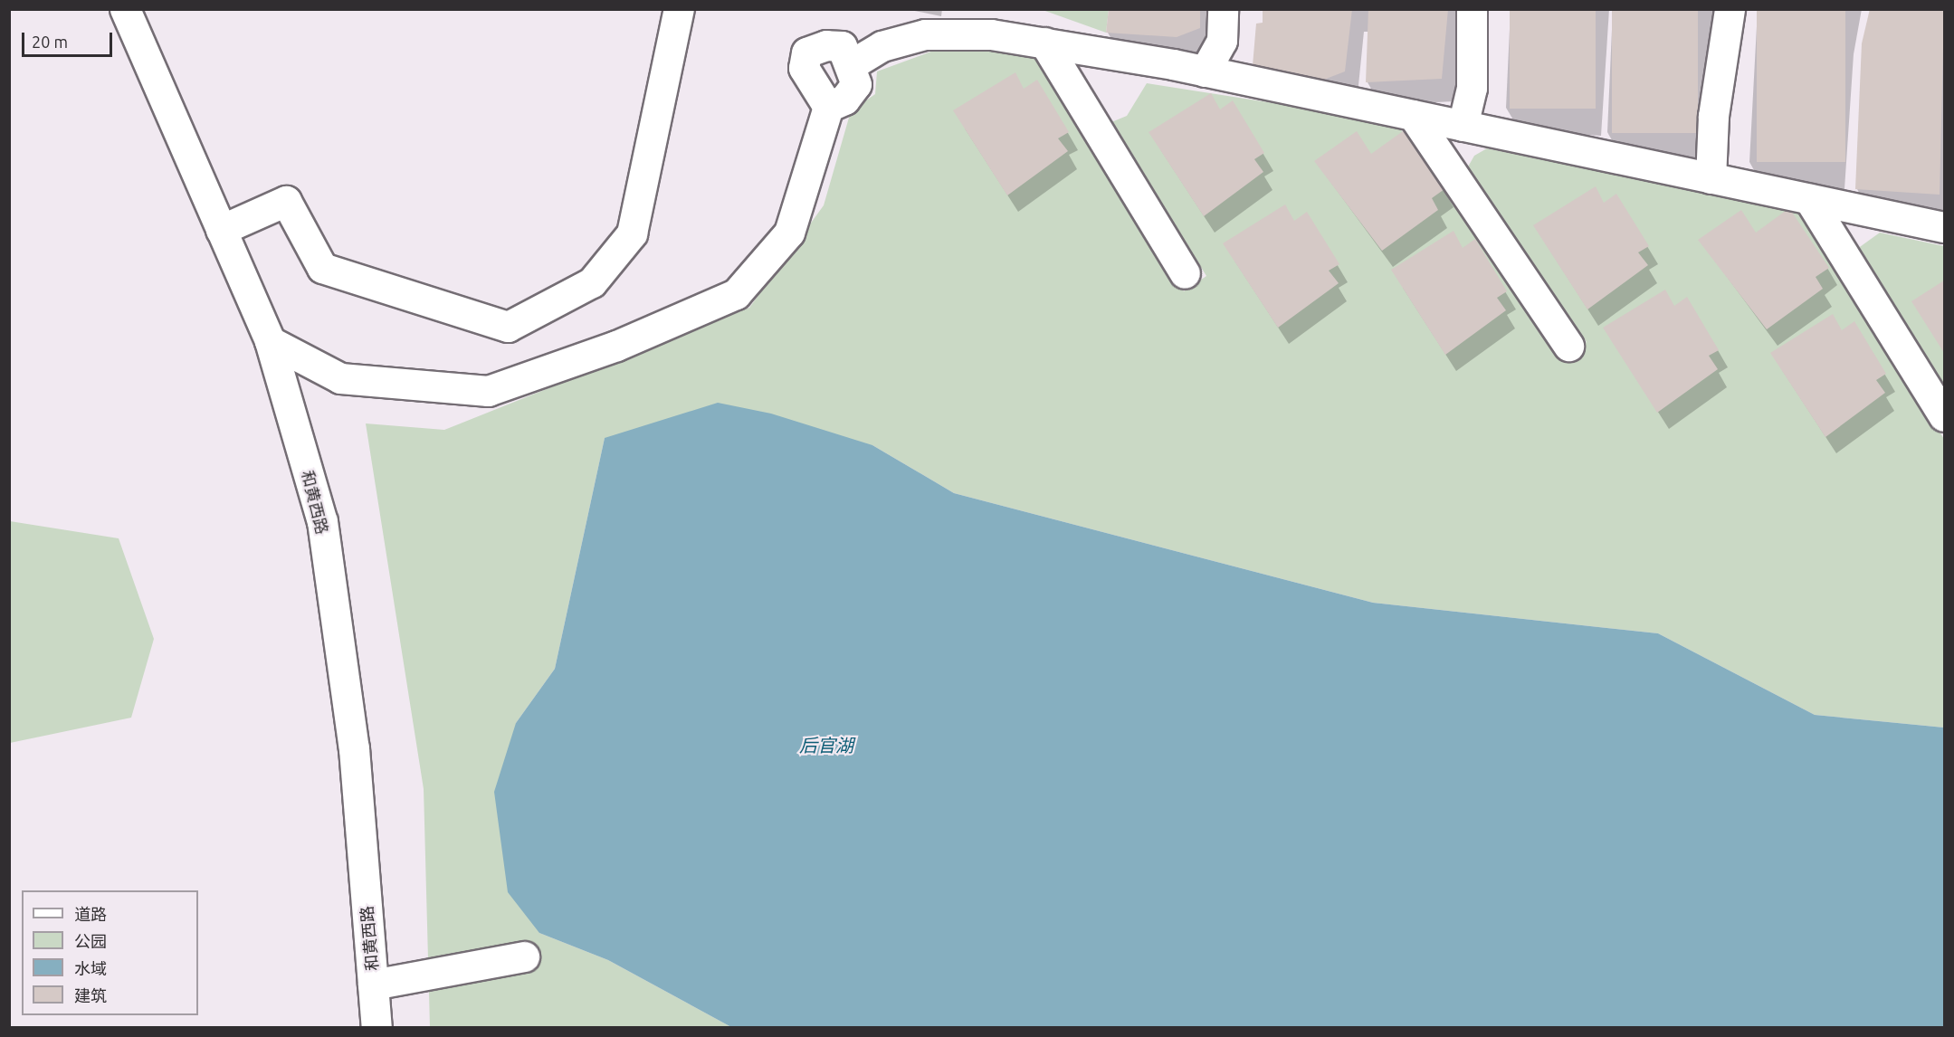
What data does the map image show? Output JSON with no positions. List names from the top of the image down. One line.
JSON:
{"streets":{"street":["和黄西路"]},"water":["后官湖"],"legend":["道路","公园","水域","建筑"],"scale_bar":"20 m"}
